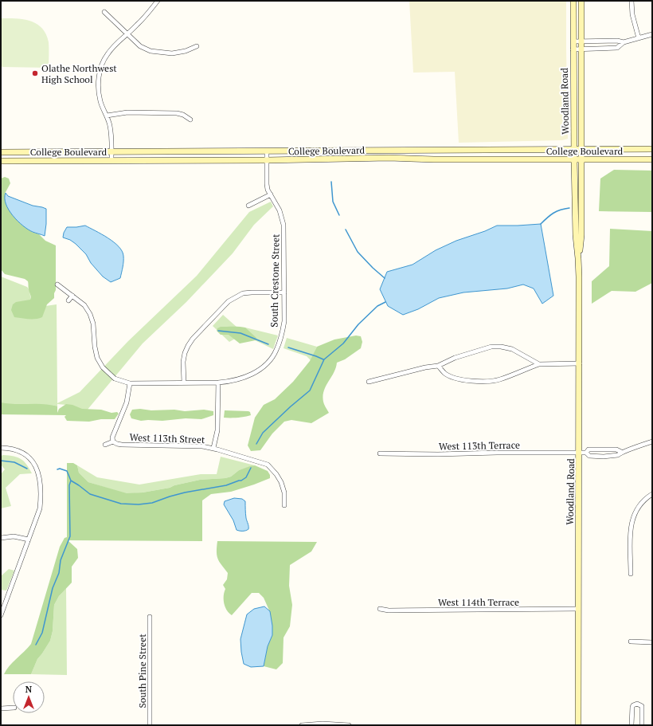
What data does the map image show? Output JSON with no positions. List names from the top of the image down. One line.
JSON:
{"streets":{"main road":["Woodland Road","College Boulevard"],"street":["South Crestone Street","West 113th Street","West 113th Terrace","West 114th Terrace","South Pine Street"]},"crossings":[["Woodland Road","College Boulevard"],["Woodland Road","West 113th Terrace"],["Woodland Road","West 114th Terrace"],["College Boulevard","South Crestone Street"]],"places":["Olathe Northwest High School"],"north":"top"}
